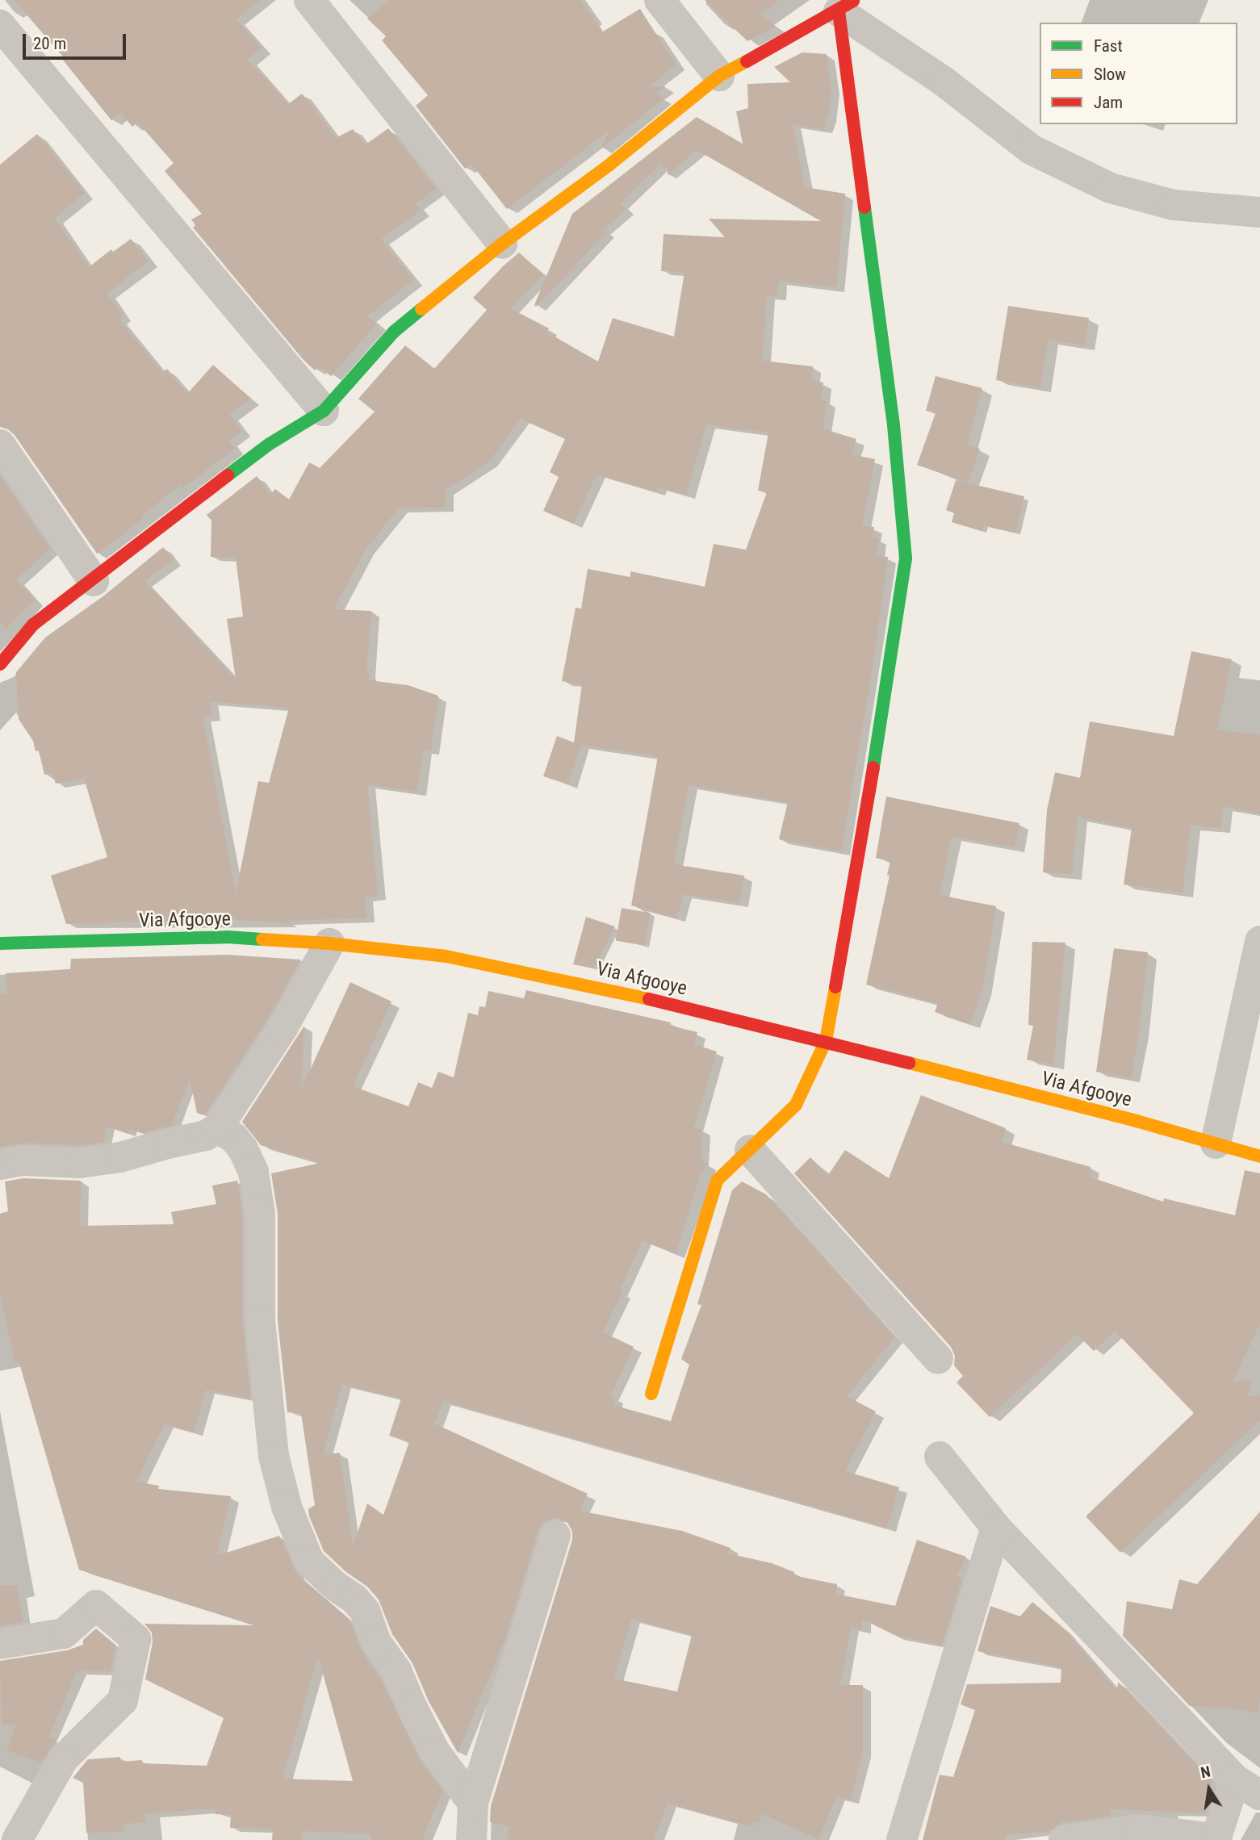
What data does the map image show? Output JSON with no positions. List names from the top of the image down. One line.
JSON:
{"streets":{"street":["Via Afgooye"]},"legend":["Fast","Slow","Jam"],"scale_bar":"20 m","north":"top"}
